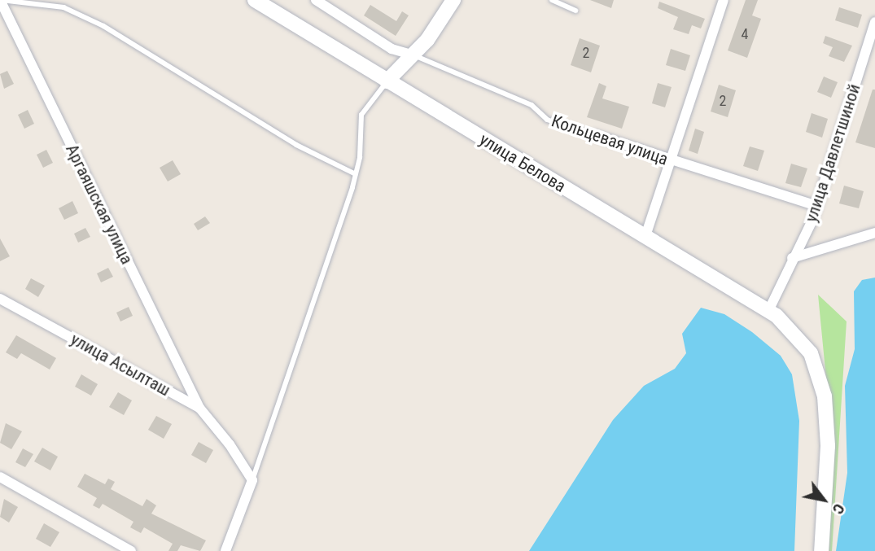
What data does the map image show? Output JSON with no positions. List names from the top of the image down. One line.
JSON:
{"streets":{"main road":["улица Белова"],"street":["Кольцевая улица","улица Давлетшиной","Аргаяшская улица","улица Асылташ"]},"crossings":[["Кольцевая улица","улица Давлетшиной"],["улица Давлетшиной","улица Белова"],["Аргаяшская улица","улица Асылташ"]],"house_numbers":["4","2","2"],"north":"bottom right"}
